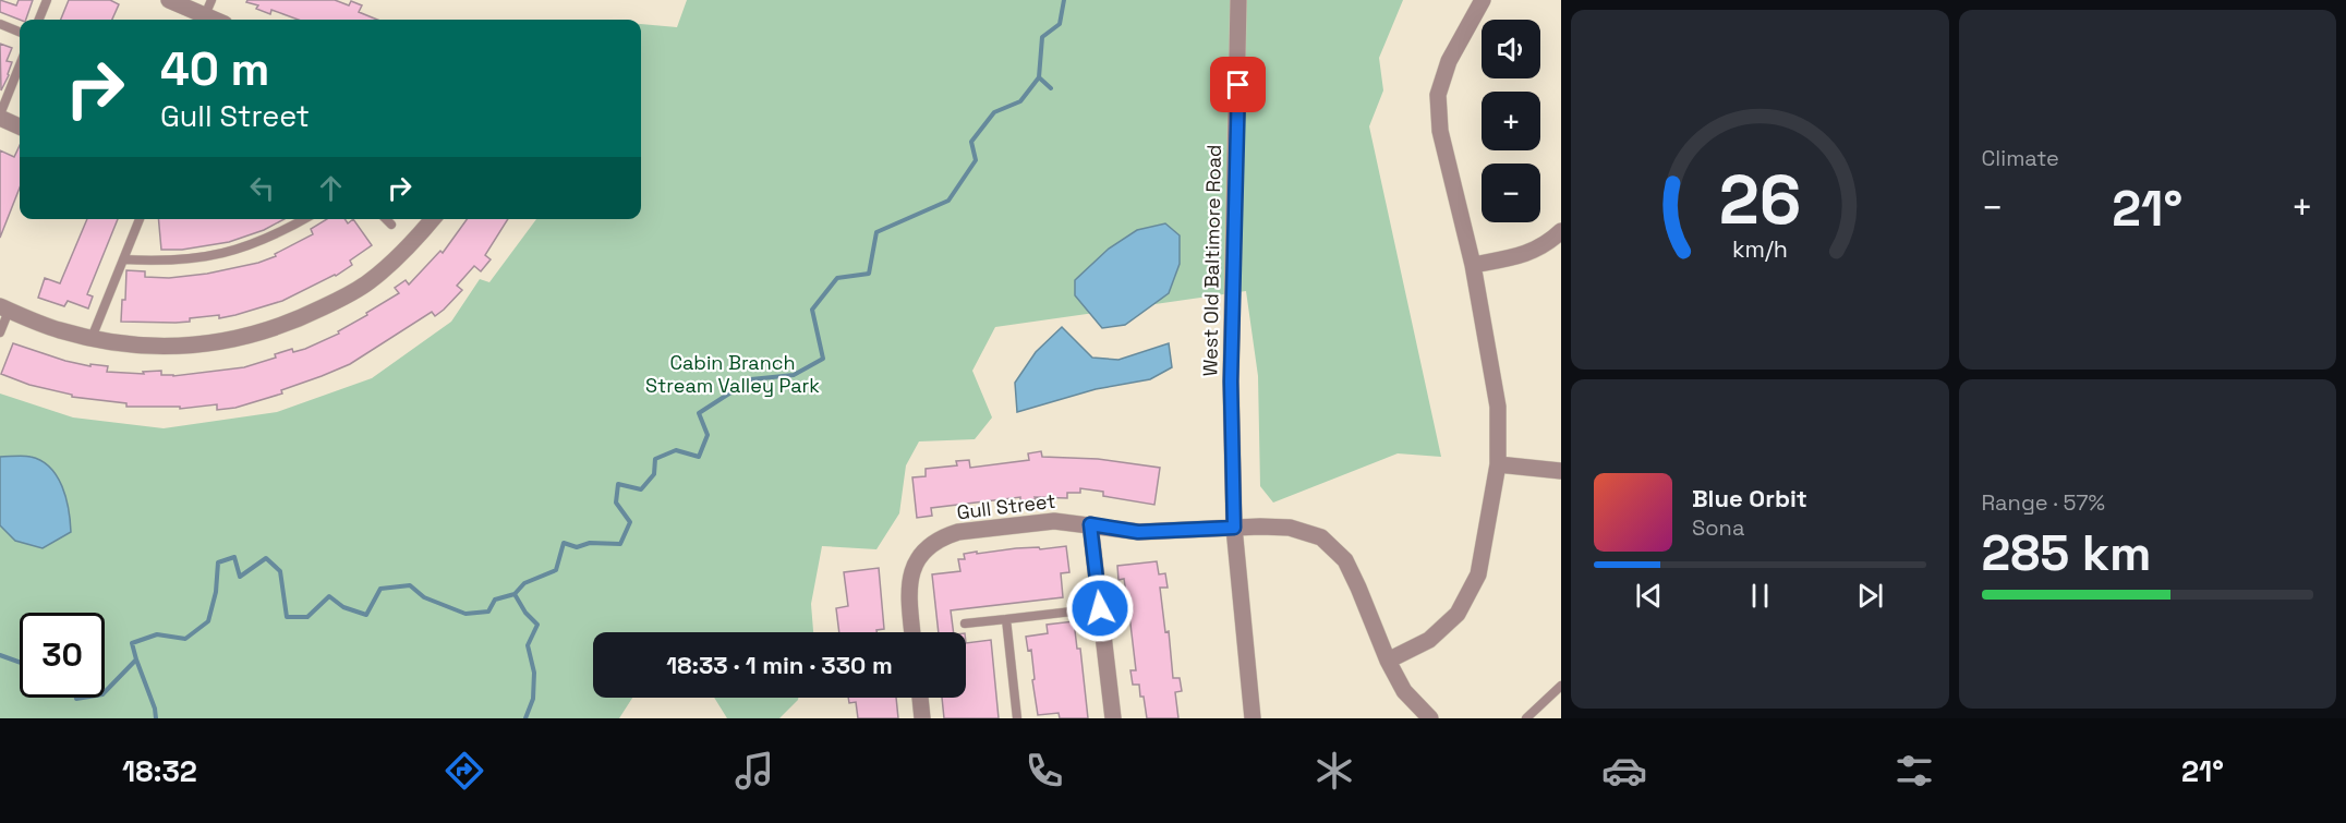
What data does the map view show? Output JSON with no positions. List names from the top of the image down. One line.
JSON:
{"streets":{"street":["West Old Baltimore Road","Gull Street"]},"crossings":[["West Old Baltimore Road","Gull Street"]],"parks":["Cabin Branch Stream Valley Park"],"page":{"tile":["Climate",["Range · 57%","285 km"]],"map_buttons":["+","−"],"turn":["40 m","Gull Street"],"heat":["−","21°","+"],"song":["Blue Orbit","Sona"],"limit":"30","trip":"18:33 · 1 min · 330 m","tabs":["18:32","21°"],"gauge":["26","km/h"]}}
